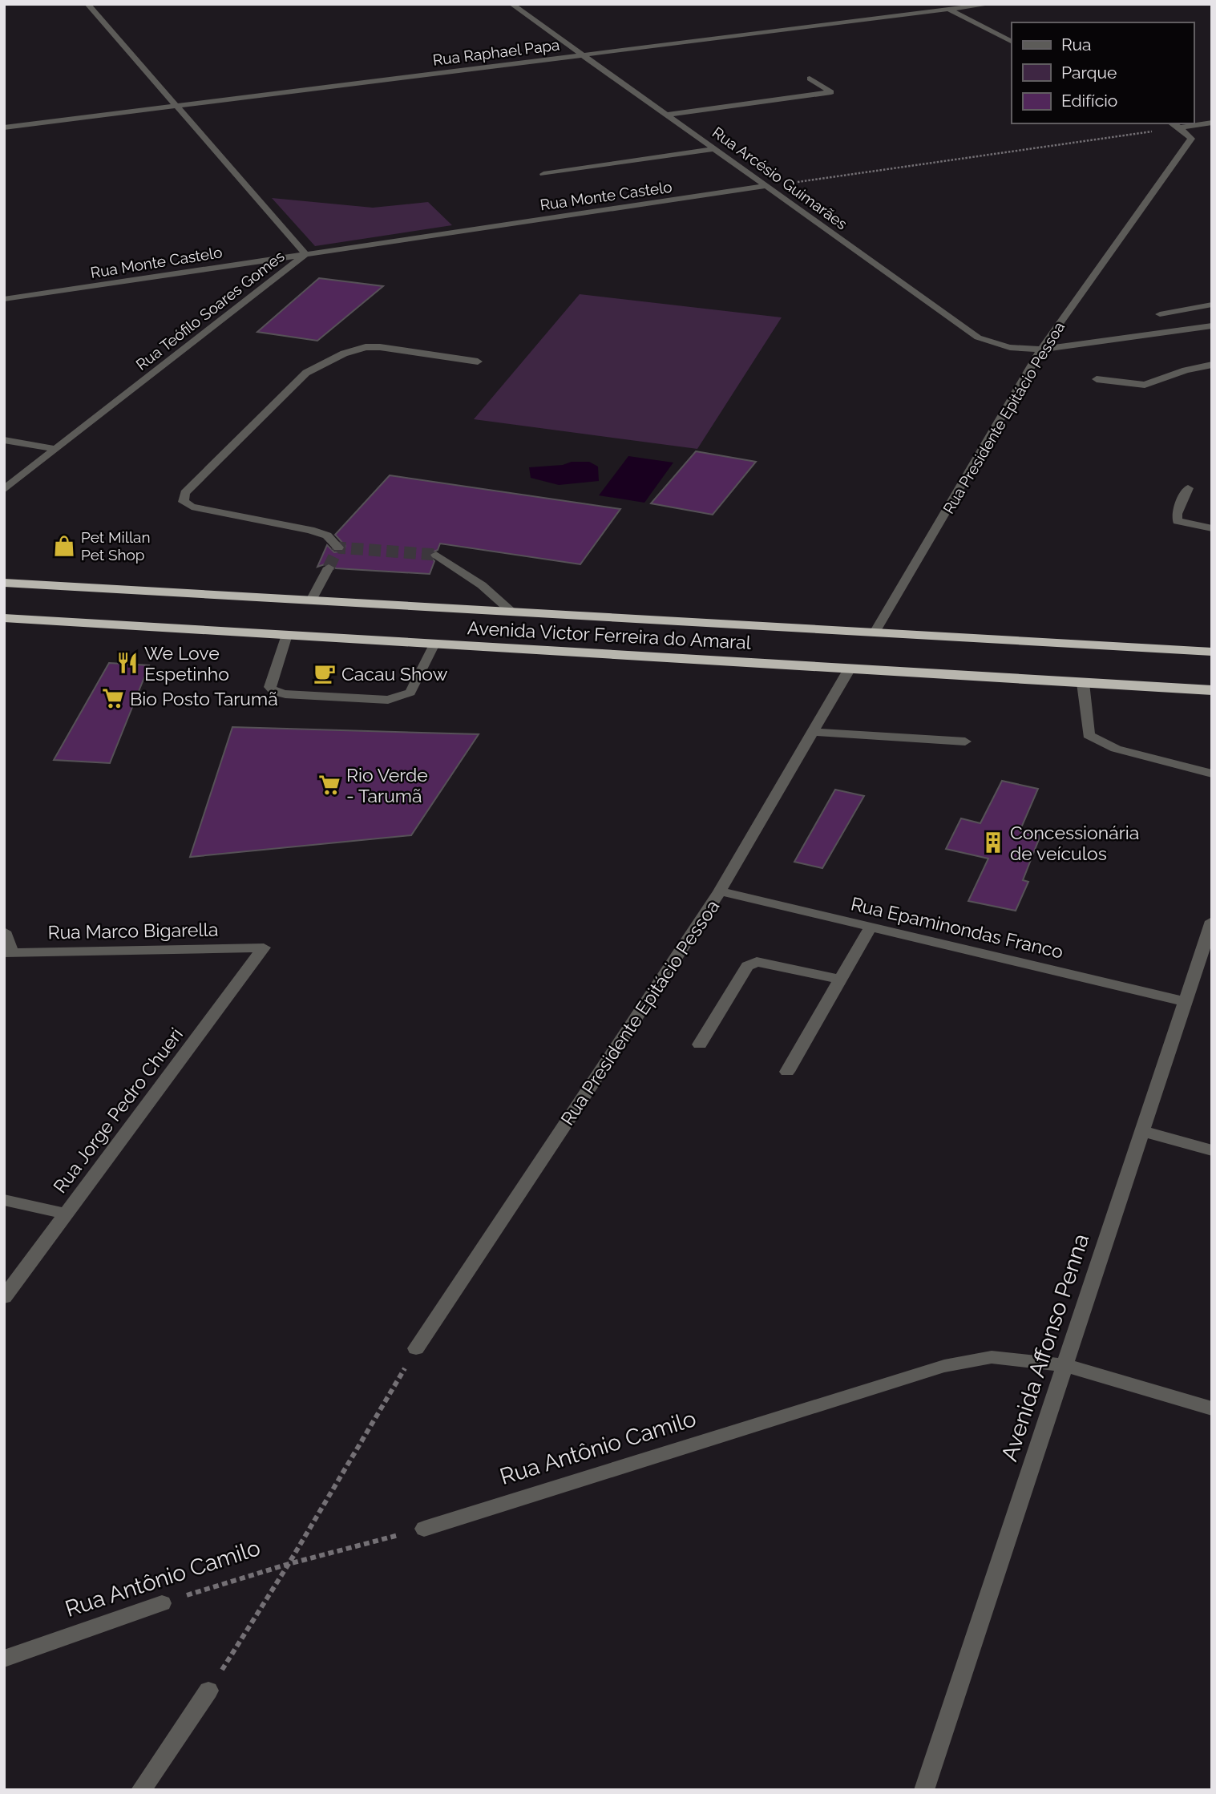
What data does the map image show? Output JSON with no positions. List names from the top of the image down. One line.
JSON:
{"streets":{"highway":["Avenida Victor Ferreira do Amaral"],"street":["Rua Raphael Papa","Rua Arcésio Guimarães","Rua Monte Castelo","Rua Teófilo Soares Gomes","Rua Presidente Epitácio Pessoa","Rua Epaminondas Franco","Rua Marco Bigarella","Rua Jorge Pedro Chueri","Avenida Affonso Penna","Rua Antônio Camilo"]},"crossings":[["Rua Raphael Papa","Rua Arcésio Guimarães"],["Rua Raphael Papa","Rua Teófilo Soares Gomes"],["Rua Arcésio Guimarães","Rua Monte Castelo"],["Rua Arcésio Guimarães","Rua Presidente Epitácio Pessoa"],["Rua Monte Castelo","Rua Teófilo Soares Gomes"],["Rua Presidente Epitácio Pessoa","Avenida Victor Ferreira do Amaral"],["Rua Presidente Epitácio Pessoa","Rua Epaminondas Franco"],["Rua Epaminondas Franco","Avenida Affonso Penna"],["Rua Marco Bigarella","Rua Jorge Pedro Chueri"],["Avenida Affonso Penna","Rua Antônio Camilo"]],"places":{"shop":["Pet Millan Pet Shop"],"restaurant":["We Love Espetinho"],"cafe":["Cacau Show"],"supermarket":["Bio Posto Tarumã","Rio Verde - Tarumã"],"building":["Concessionária de veículos"]},"legend":["Rua","Parque","Edifício"]}
